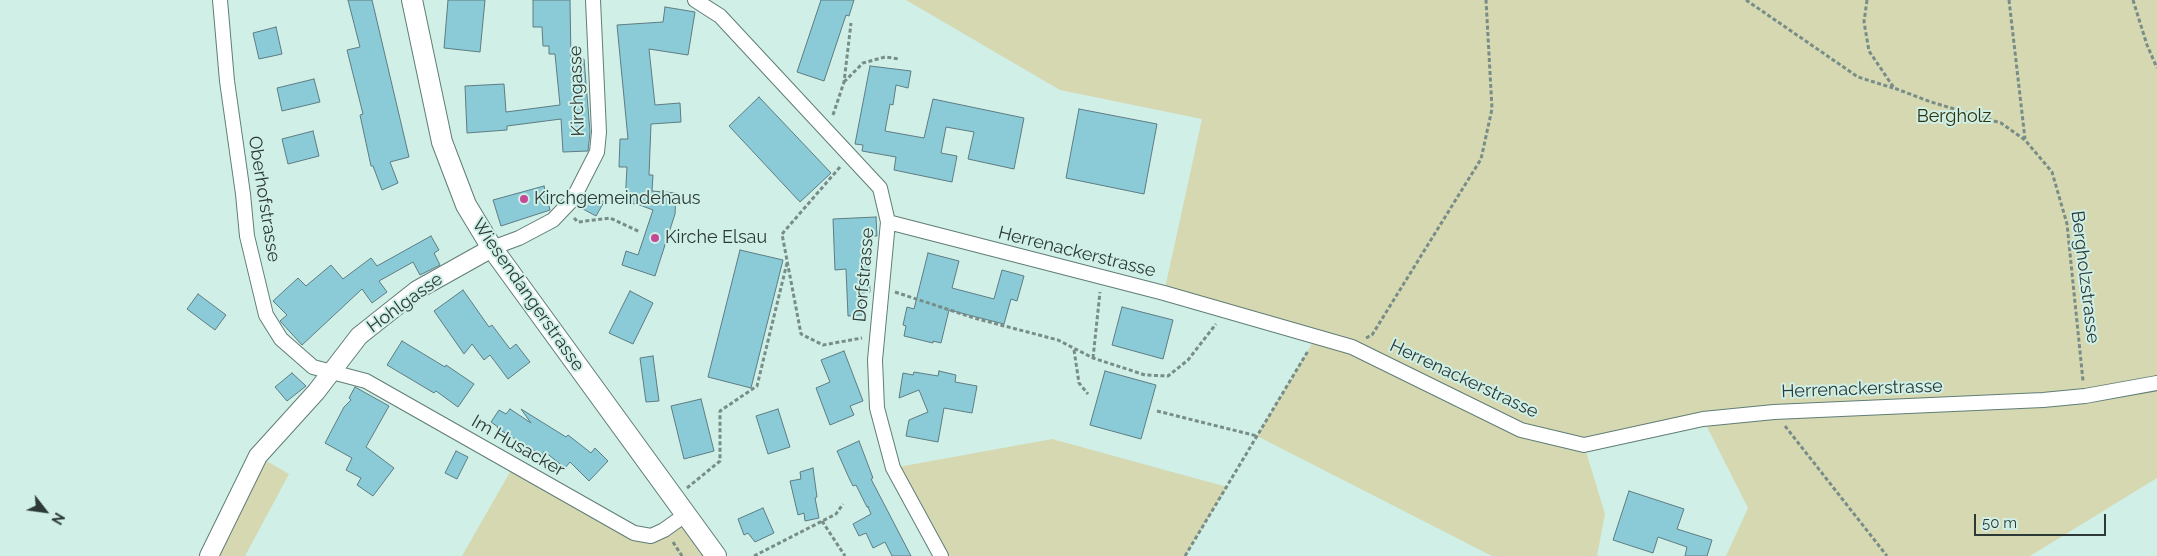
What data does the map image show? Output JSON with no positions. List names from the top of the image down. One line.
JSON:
{"streets":{"main road":["Wiesendangerstrasse"],"street":["Kirchgasse","Oberhofstrasse","Herrenackerstrasse","Dorfstrasse","Hohlgasse","Im Husacker"],"path":["Bergholzstrasse"]},"crossings":[["Kirchgasse","Wiesendangerstrasse"],["Kirchgasse","Hohlgasse"],["Oberhofstrasse","Hohlgasse"],["Oberhofstrasse","Im Husacker"],["Herrenackerstrasse","Dorfstrasse"],["Herrenackerstrasse","Bergholzstrasse"],["Wiesendangerstrasse","Hohlgasse"],["Wiesendangerstrasse","Im Husacker"],["Hohlgasse","Im Husacker"]],"parks":["Bergholz"],"places":["Kirchgemeindehaus","Kirche Elsau"],"scale_bar":"50 m","north":"bottom right"}
